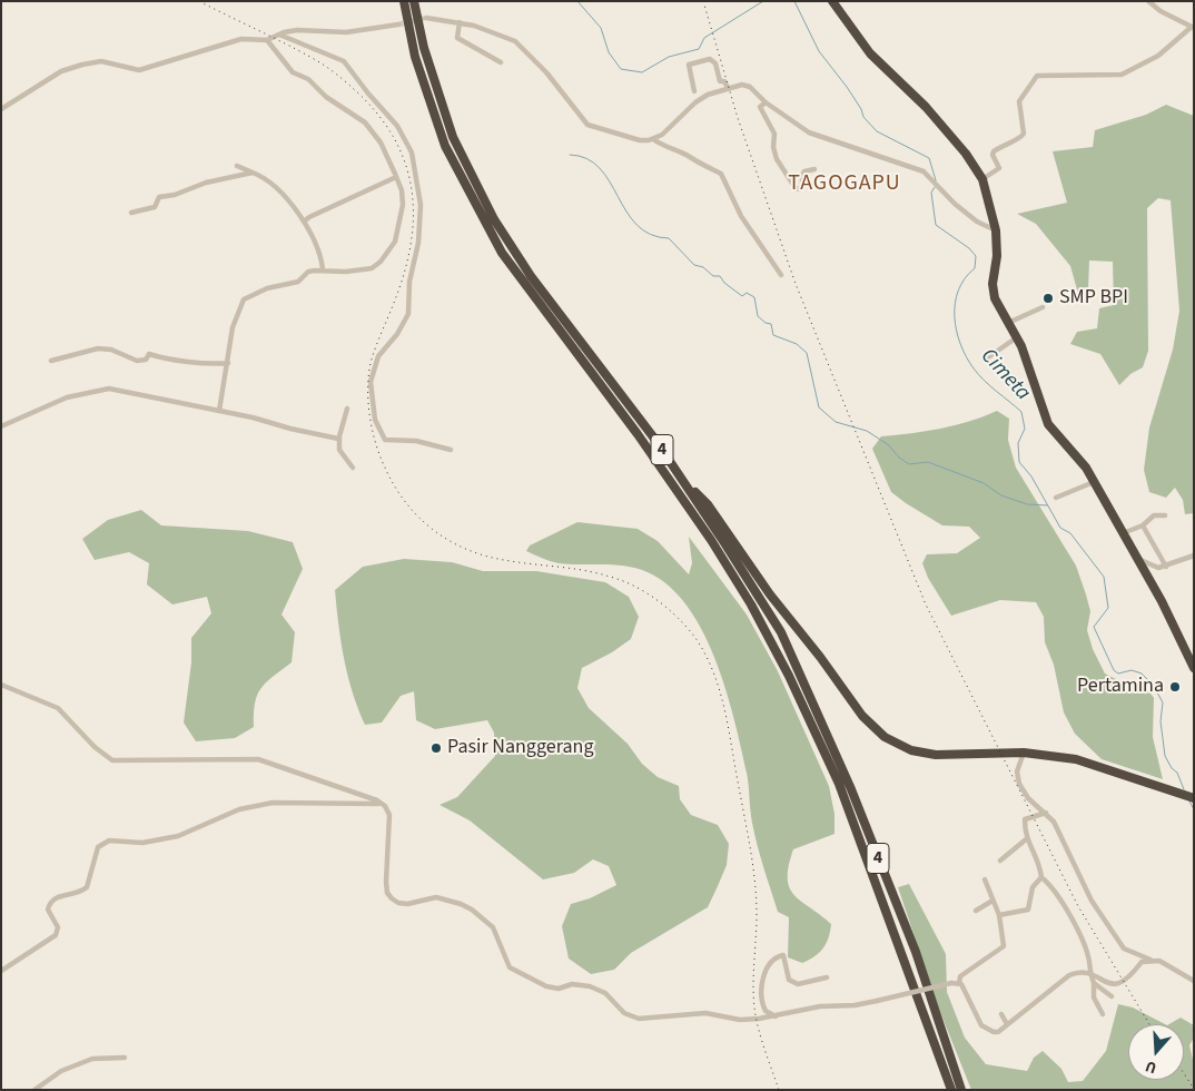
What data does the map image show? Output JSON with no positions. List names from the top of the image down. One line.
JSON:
{"streets":{"highway":["4"]},"districts":["TAGOGAPU"],"water":["Cimeta"],"places":["SMP BPI","Pertamina","Pasir Nanggerang"],"north":"bottom"}
